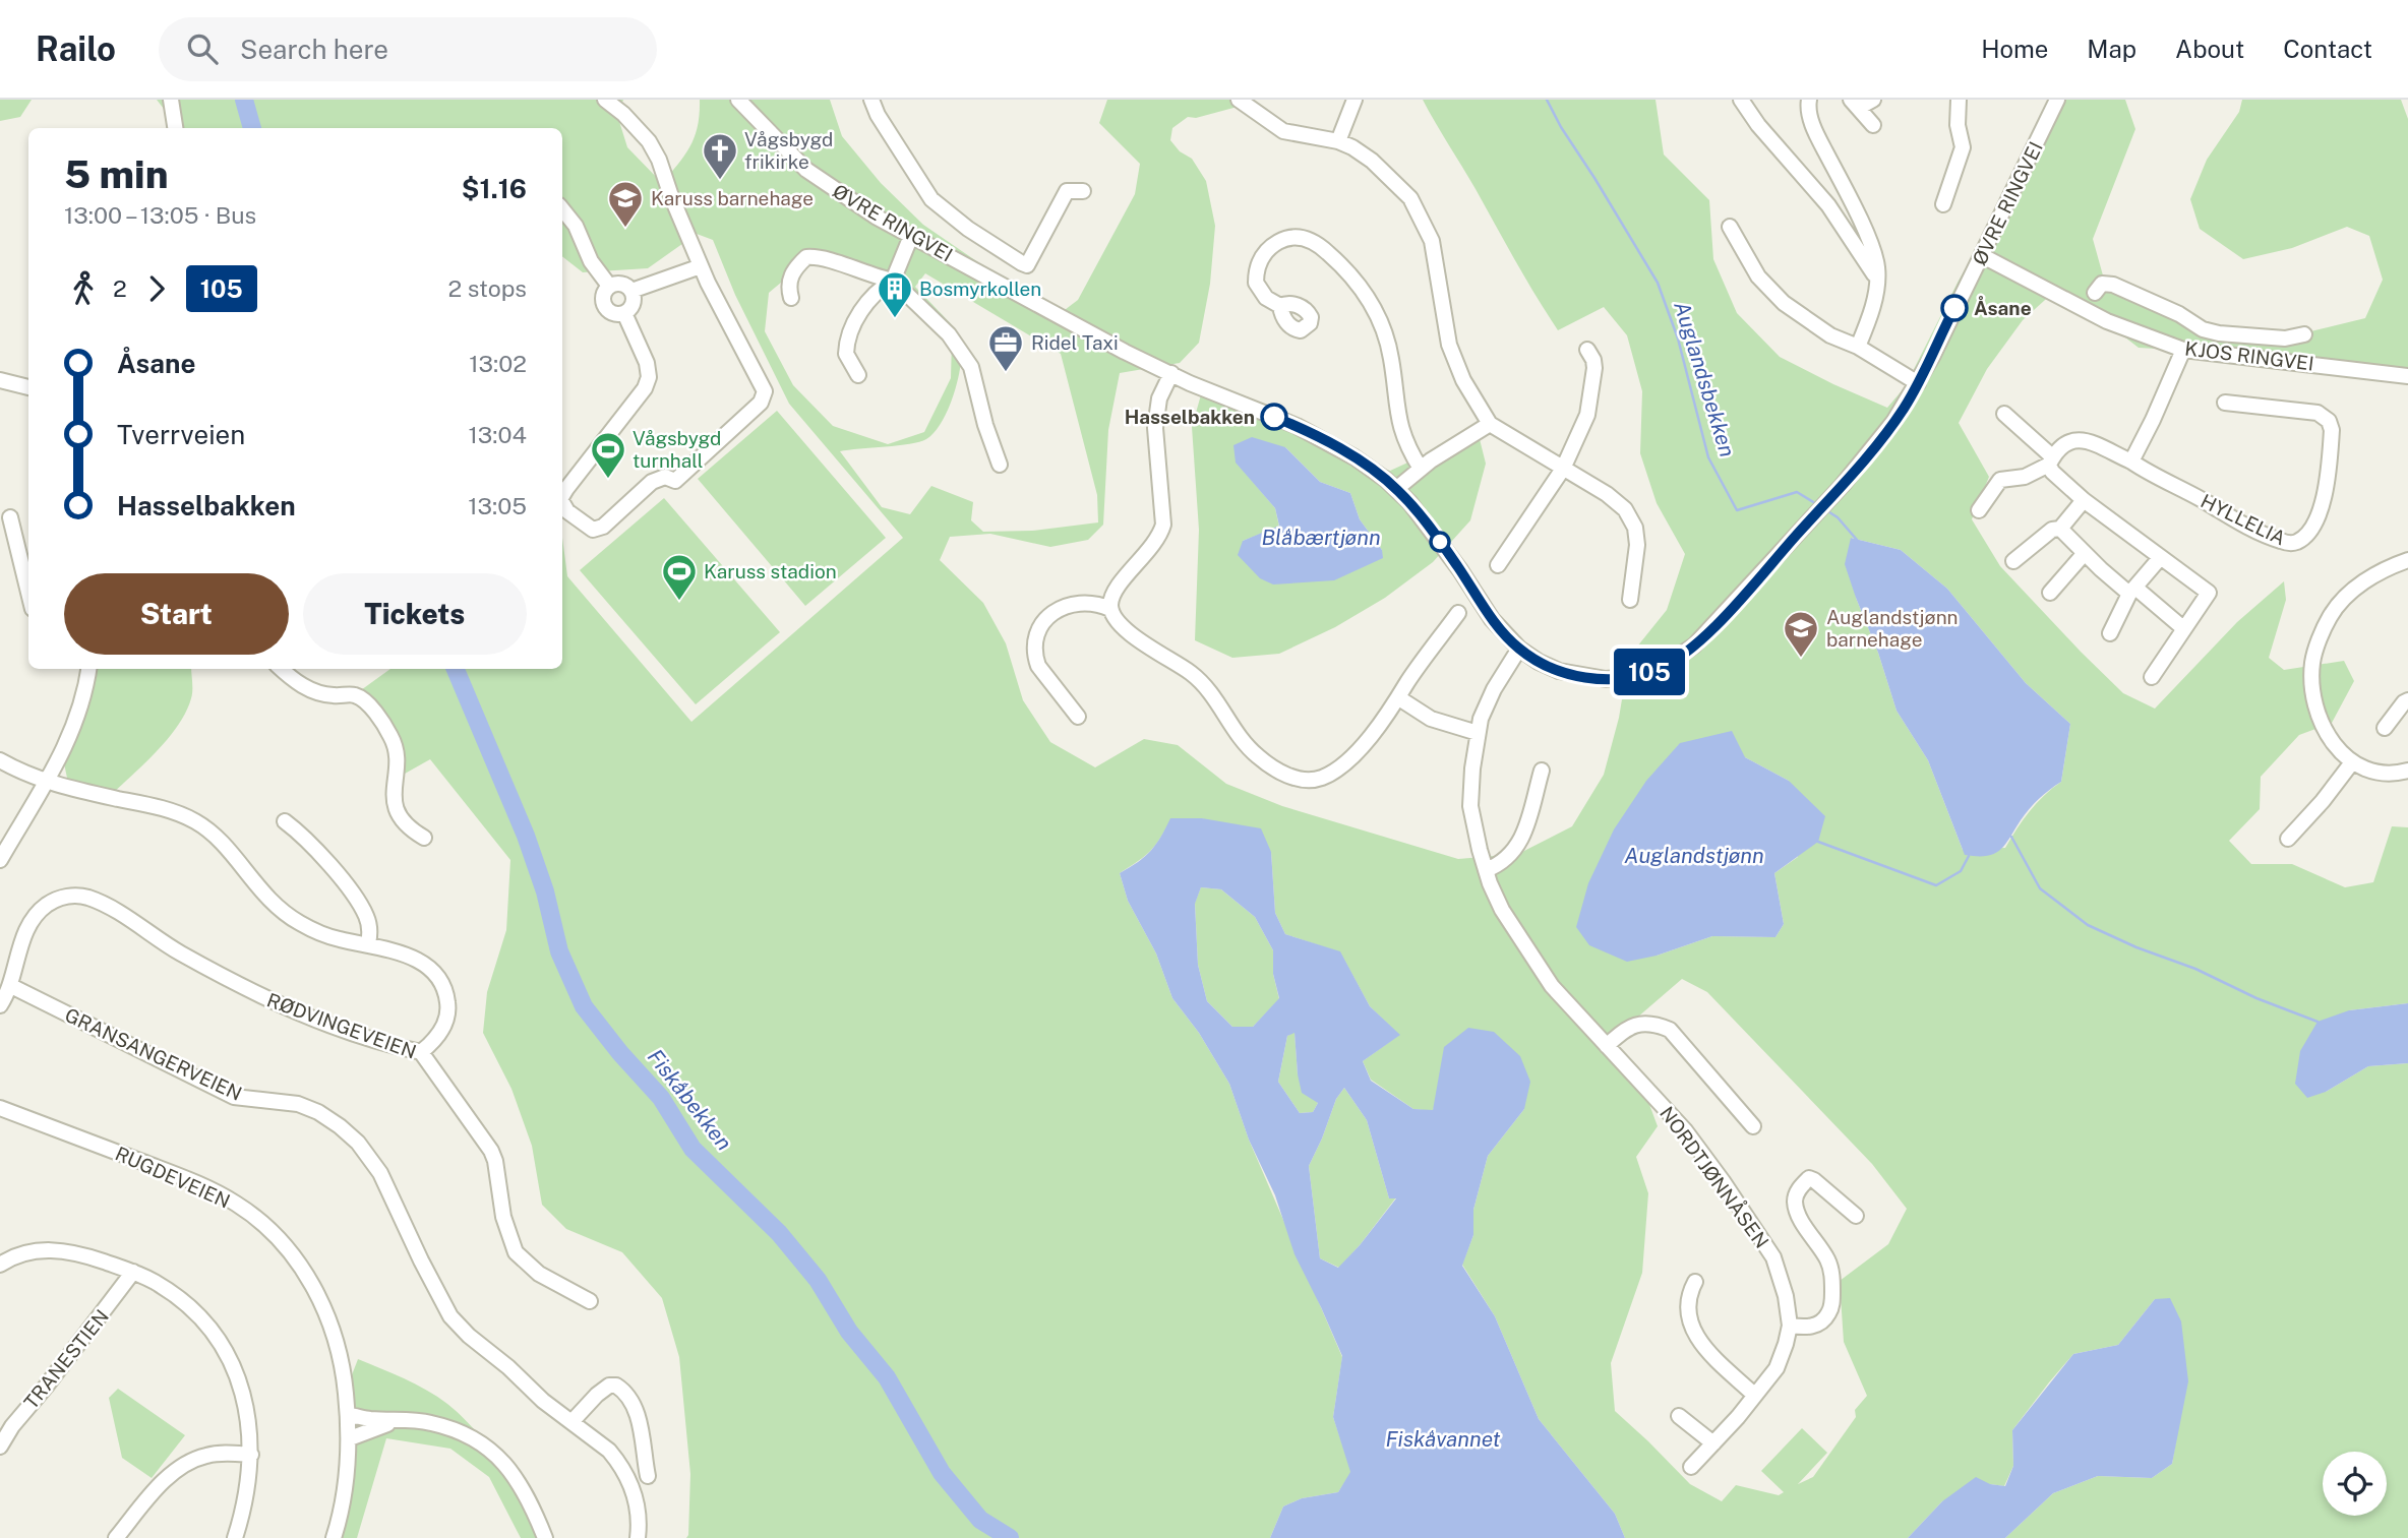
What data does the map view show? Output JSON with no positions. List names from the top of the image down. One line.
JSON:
{"streets":{"street":["ØVRE RINGVEI","KJOS RINGVEI","HYLLELIA","RØDVINGEVEIEN","GRANSANGERVEIEN","RUGDEVEIEN","NORDTJØNNÅSEN","TRANESTIEN"]},"crossings":[["ØVRE RINGVEI","KJOS RINGVEI"],["ØVRE RINGVEI","NORDTJØNNÅSEN"],["RØDVINGEVEIEN","GRANSANGERVEIEN"]],"water":["Auglandsbekken","Blåbærtjønn","Auglandstjønn","Fiskåbekken","Fiskåvannet"],"places":{"church":["Vågsbygd frikirke"],"school or university":["Karuss barnehage","Auglandstjønn barnehage"],"other":["Åsane","Hasselbakken"],"building":["Bosmyrkollen"],"office":["Ridel Taxi"],"sports":["Vågsbygd turnhall","Karuss stadion"]},"lines":["bus line 105"],"page":{"header":"Railo","search":"Search here","nav":["Home","Map","About","Contact"],"on_map":"105","heading":["5 min","13:00 – 13:05 · Bus","$1.16"],"legs":["2","105","2 stops"],"list":[{"name":"Åsane","value":"13:02"},{"name":"Tverrveien","value":"13:04"},{"name":"Hasselbakken","value":"13:05"}],"buttons":["Start","Tickets"]}}
